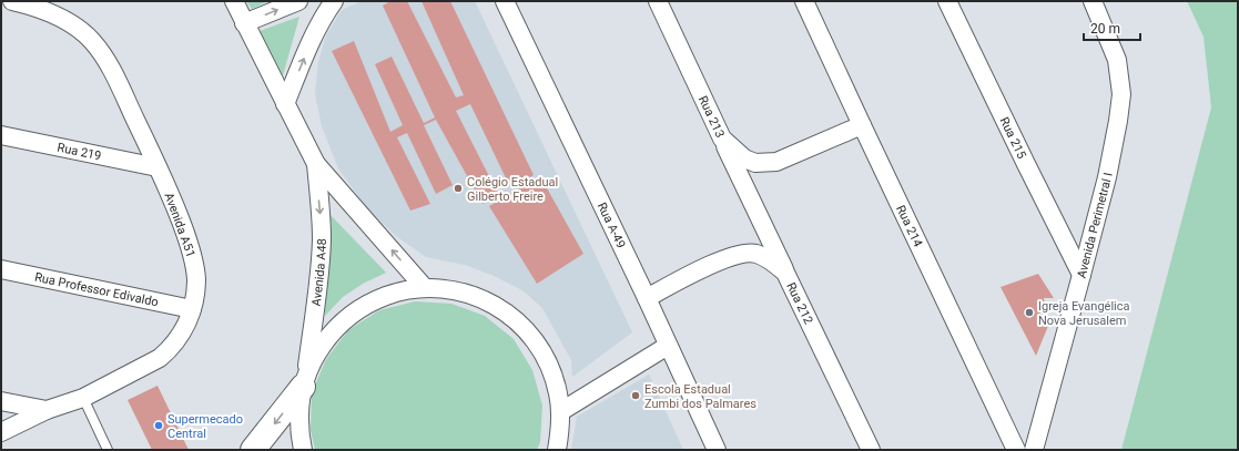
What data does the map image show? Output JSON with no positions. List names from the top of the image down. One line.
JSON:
{"streets":{"street":["Rua 213","Rua 215","Rua 219","Avenida A51","Rua A-49","Avenida Perimetral I","Rua 214","Avenida A48","Rua Professor Edivaldo","Rua 212"]},"crossings":[["Rua 213","Rua 214"],["Rua 215","Avenida Perimetral I"],["Rua 219","Avenida A51"],["Avenida A51","Rua Professor Edivaldo"],["Rua A-49","Rua 212"]],"places":["Colégio Estadual Gilberto Freire","Igreja Evangélica Nova Jerusalem","Escola Estadual Zumbi dos Palmares","Supermecado Central"],"scale_bar":"20 m"}
